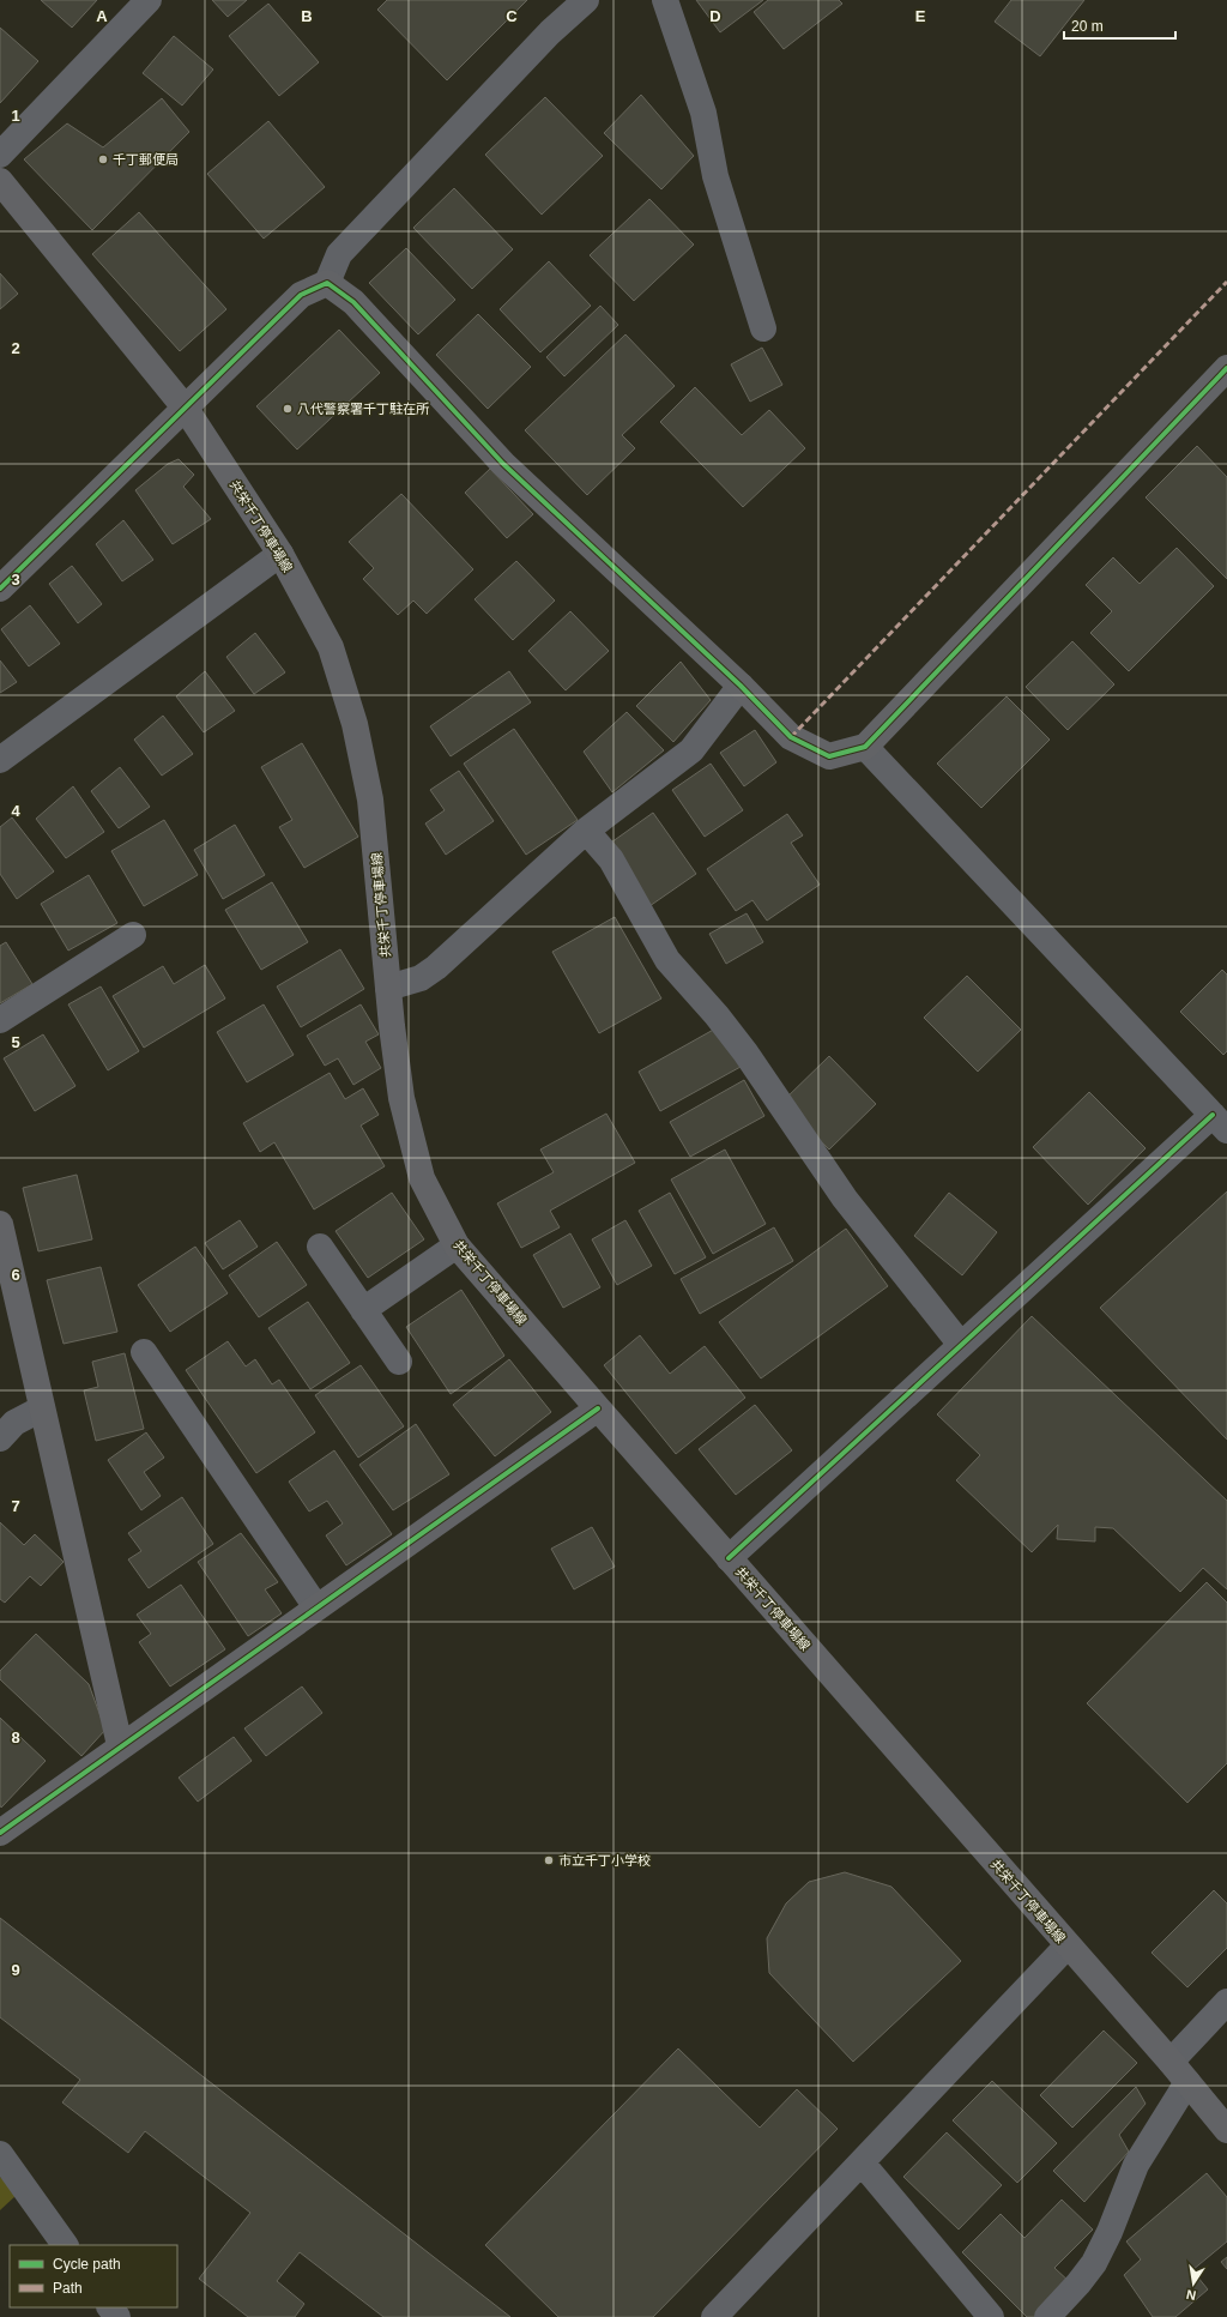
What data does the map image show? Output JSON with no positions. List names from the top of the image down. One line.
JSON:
{"streets":{"street":["共栄千丁停車場線"]},"places":["千丁郵便局","八代警察署千丁駐在所","市立千丁小学校"],"legend":["Cycle path","Path"],"scale_bar":"20 m","north":"bottom","grid":{"columns":["A","B","C","D","E"],"rows":["1","2","3","4","5","6","7","8","9"]}}
